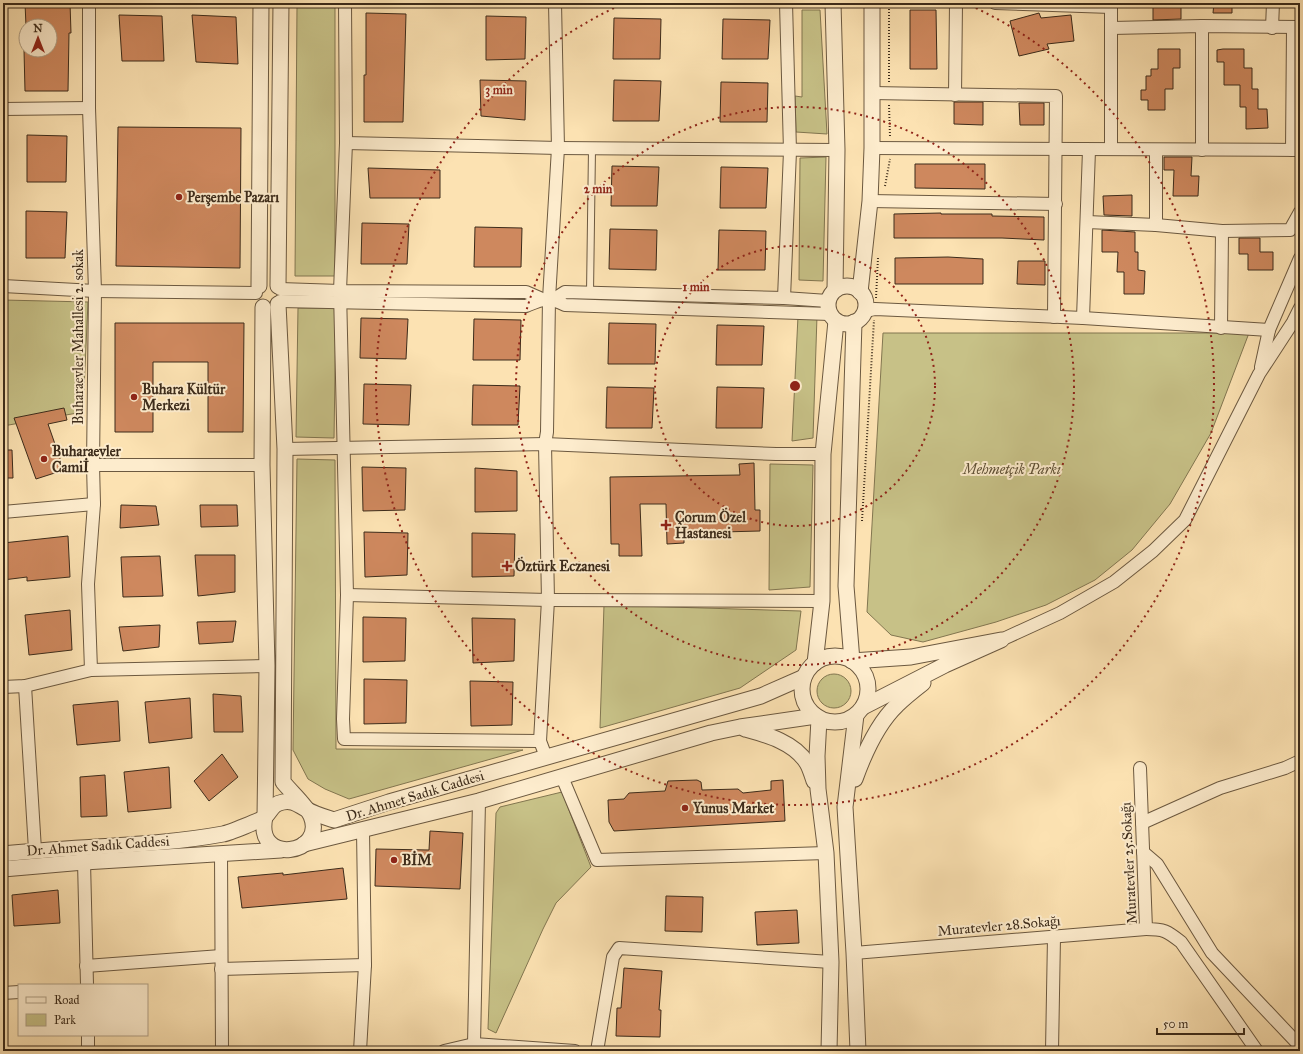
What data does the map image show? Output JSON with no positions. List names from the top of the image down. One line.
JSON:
{"streets":{"street":["Buharaevler Mahallesi 2. sokak","Dr. Ahmet Sadık Caddesi","Muratevler 25.Sokağı","Muratevler 28.Sokağı"]},"crossings":[["Muratevler 25.Sokağı","Muratevler 28.Sokağı"]],"parks":["Mehmetçik Parkı"],"places":{"other":["Perşembe Pazarı","Buhara Kültür Merkezi","Buharaevler Camiİ","Yunus Market","BİM"],"health":["Çorum Özel Hastanesi","Öztürk Eczanesi"]},"legend":["Road","Park"],"scale_bar":"50 m","north":"top","rings":["3 min","2 min","1 min"]}
